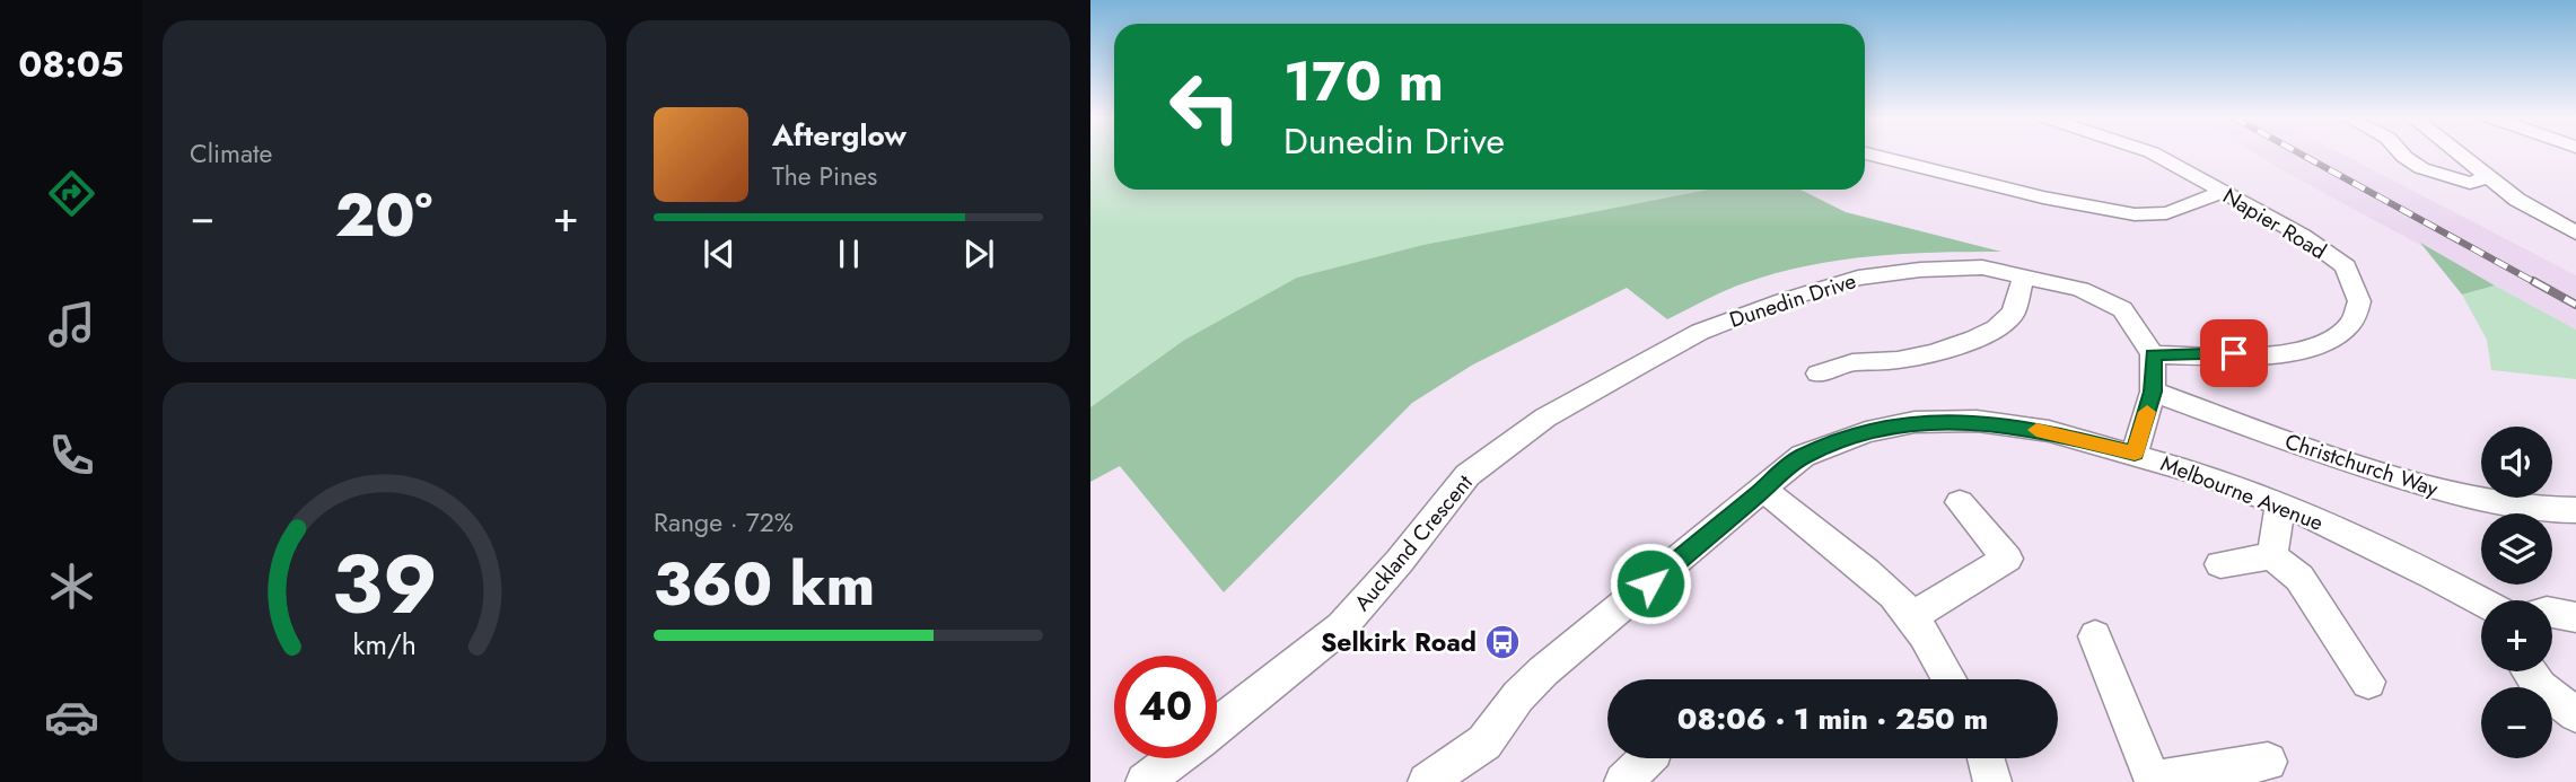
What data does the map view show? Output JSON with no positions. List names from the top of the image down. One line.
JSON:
{"streets":{"street":["Napier Road","Dunedin Drive","Christchurch Way","Melbourne Avenue","Auckland Crescent"]},"crossings":[["Napier Road","Dunedin Drive"],["Dunedin Drive","Auckland Crescent"]],"places":{"bus stop":["Selkirk Road"]},"page":{"tabs":"08:05","tile":["Climate",["Range · 72%","360 km"]],"turn":["170 m","Dunedin Drive"],"song":["Afterglow","The Pines"],"heat":["−","20°","+"],"map_buttons":["+","−"],"limit":"40","trip":"08:06 · 1 min · 250 m","gauge":["39","km/h"]}}
